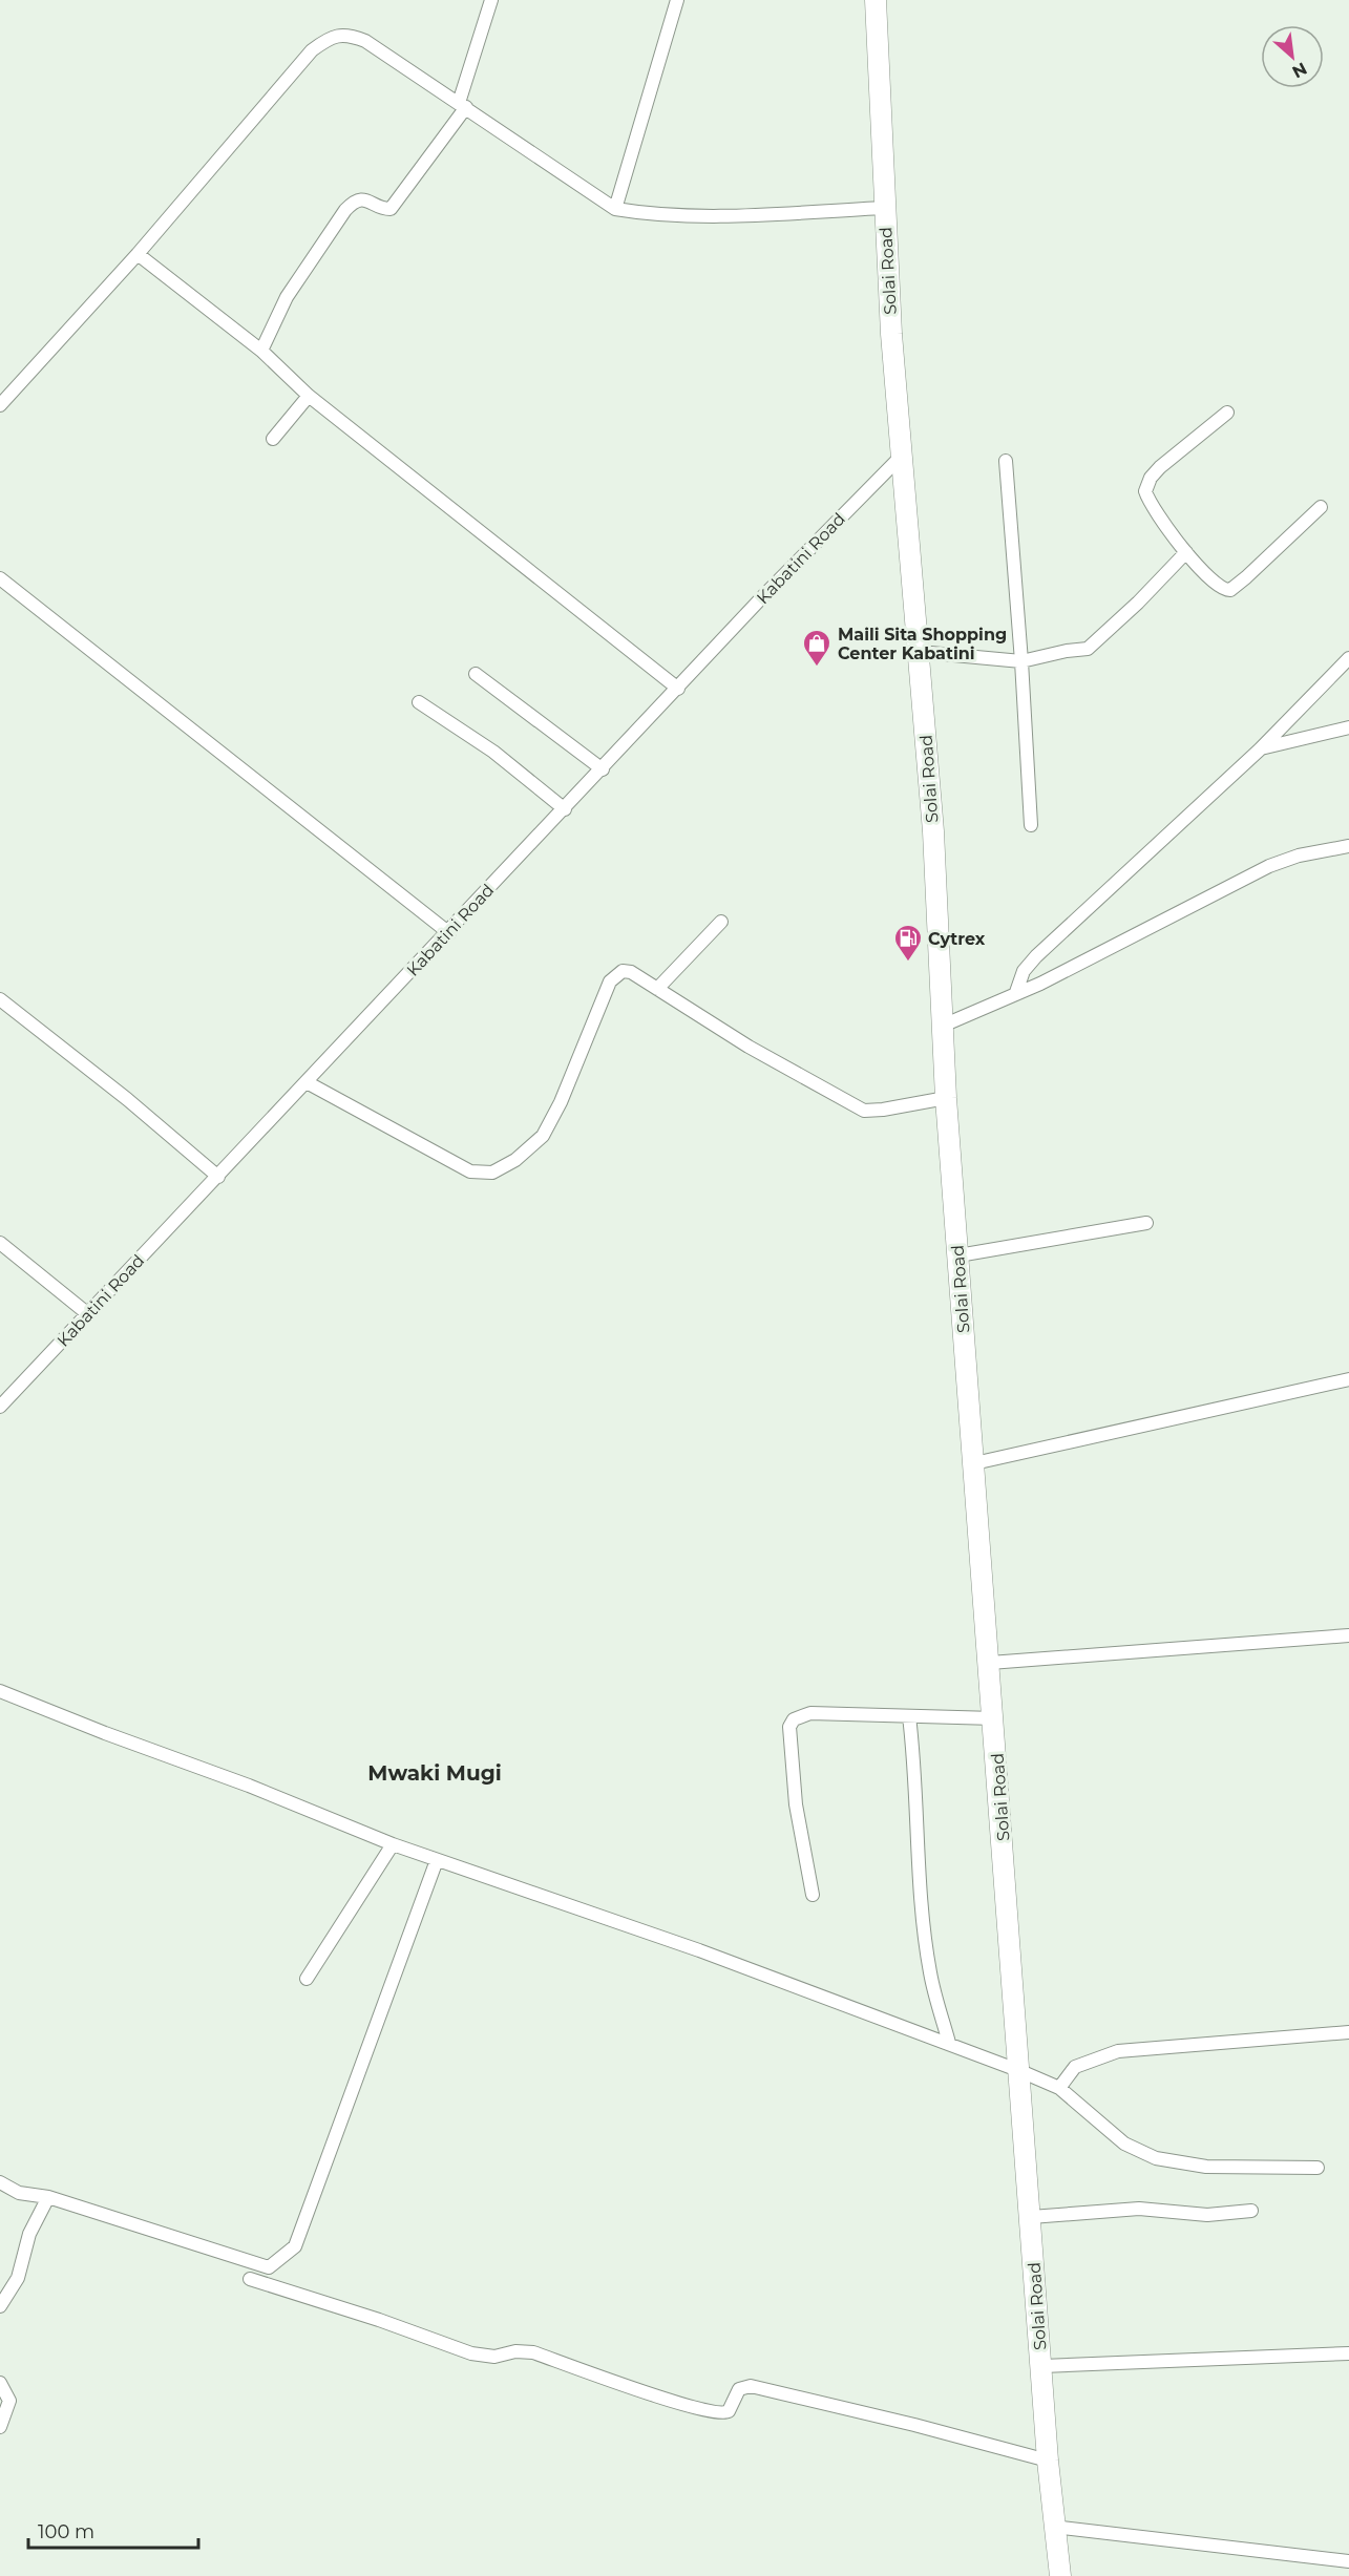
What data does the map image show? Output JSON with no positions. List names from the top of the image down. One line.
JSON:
{"streets":{"highway":["Solai Road"],"street":["Kabatini Road"]},"crossings":[["Solai Road","Kabatini Road"]],"districts":["Mwaki Mugi"],"places":{"shop":["Maili Sita Shopping Center Kabatini"],"fuel station":["Cytrex"]},"scale_bar":"100 m","north":"bottom right"}
